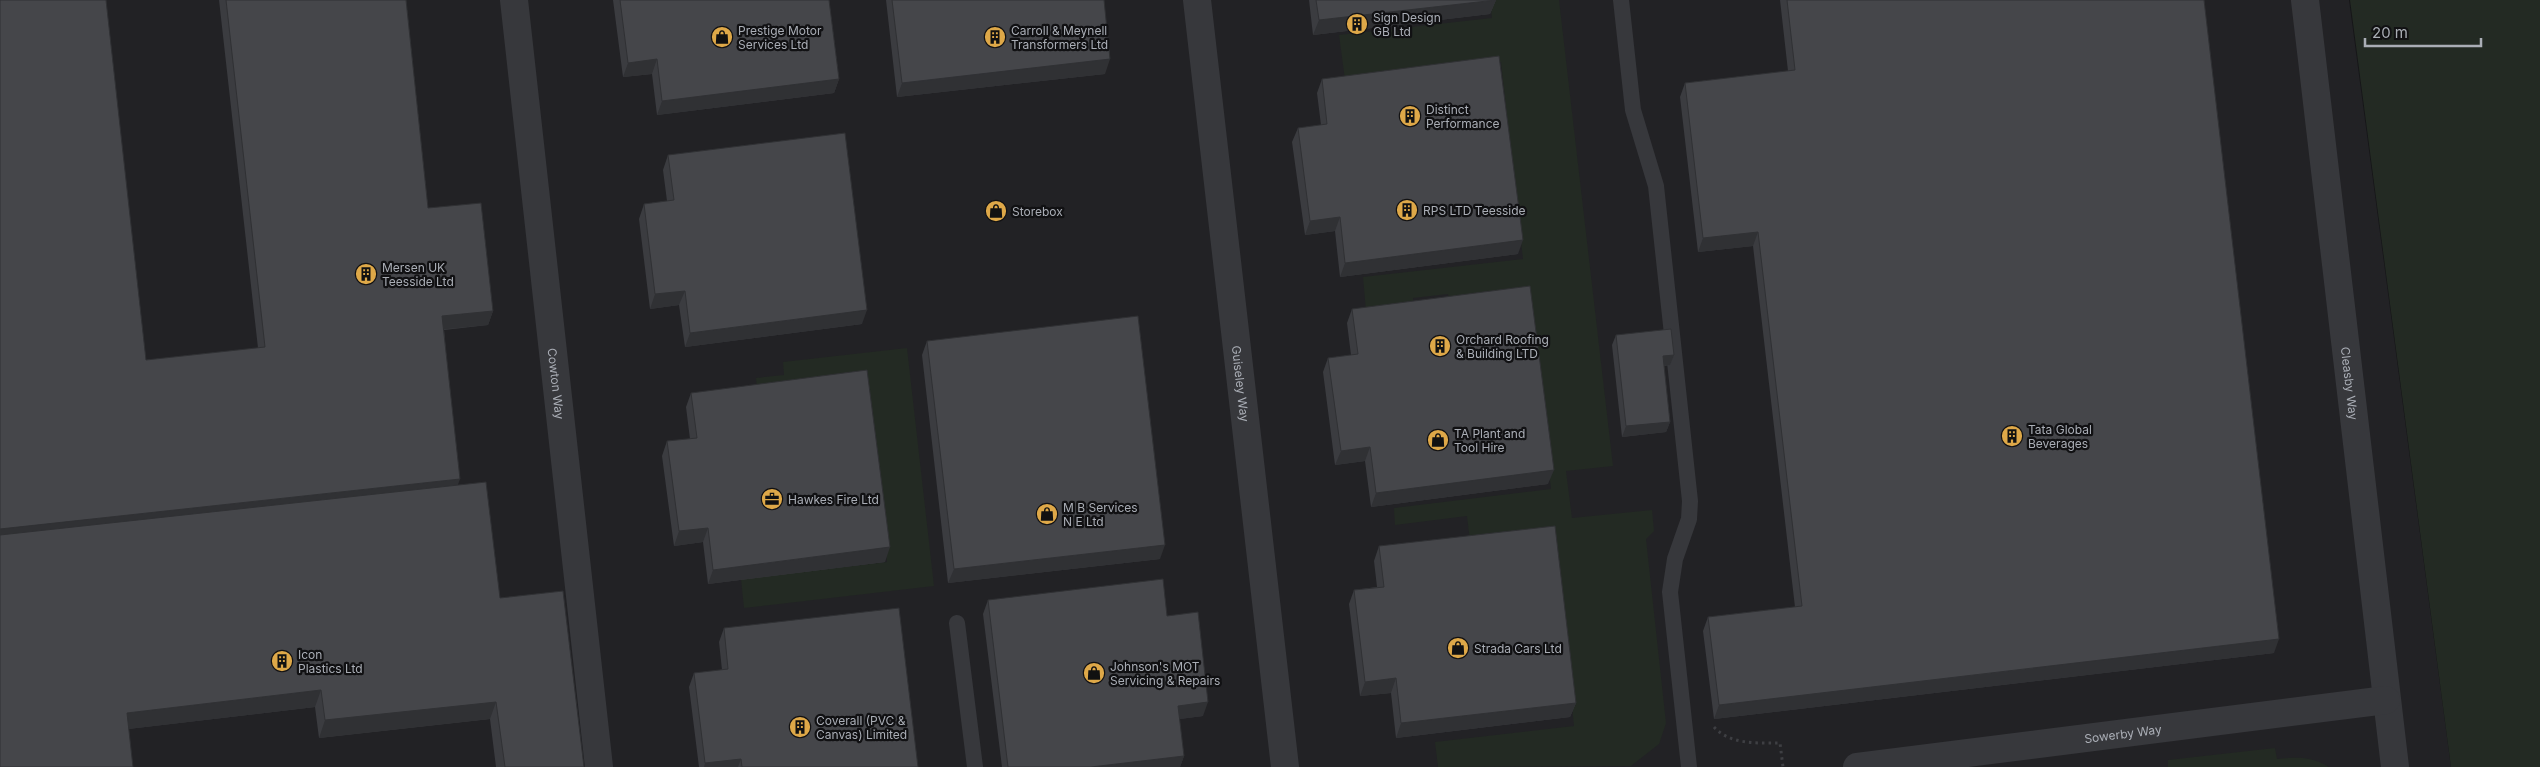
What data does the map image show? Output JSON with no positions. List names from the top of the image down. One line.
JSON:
{"streets":{"street":["Cowton Way","Guiseley Way","Cleasby Way","Sowerby Way"]},"crossings":[["Cleasby Way","Sowerby Way"]],"places":{"building":["Sign Design GB Ltd","Carroll & Meynell Transformers Ltd","Distinct Performance","RPS LTD Teesside","Mersen UK Teesside Ltd","Orchard Roofing & Building LTD","Tata Global Beverages","Icon Plastics Ltd","Coverall (PVC & Canvas) Limited"],"shop":["Prestige Motor Services Ltd","Storebox","TA Plant and Tool Hire","M B Services N E Ltd","Strada Cars Ltd","Johnson's MOT Servicing & Repairs"],"office":["Hawkes Fire Ltd"]},"scale_bar":"20 m"}
